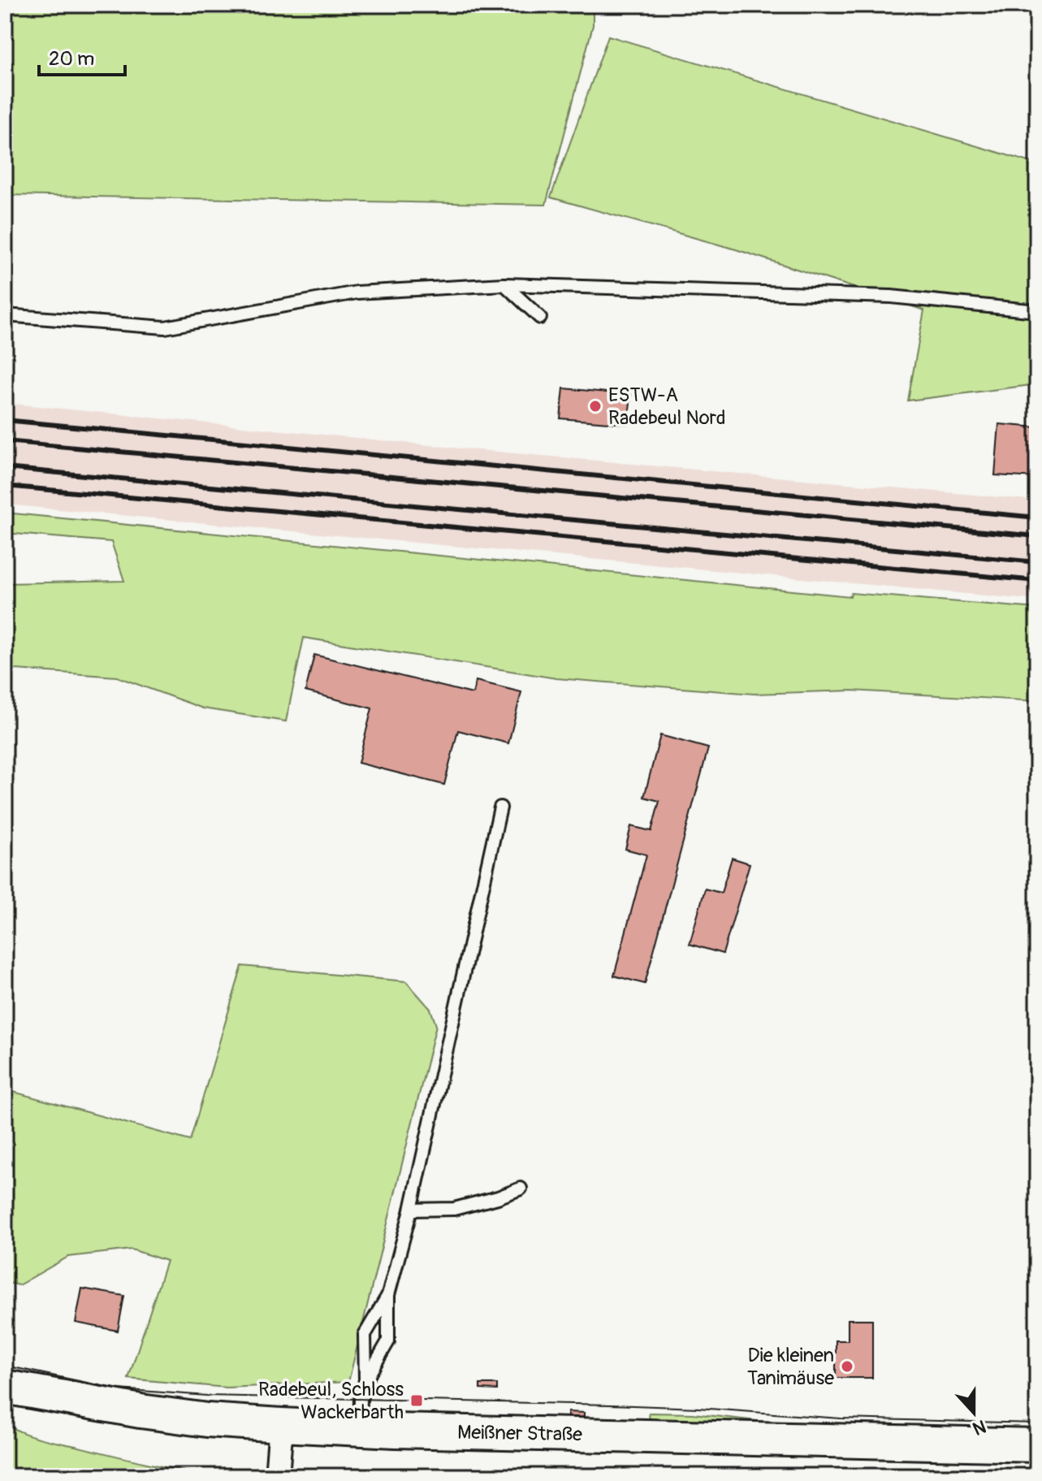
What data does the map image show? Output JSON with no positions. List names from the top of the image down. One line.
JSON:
{"streets":{"main road":["Meißner Straße"]},"places":{"other":["ESTW-A Radebeul Nord","Die kleinen Tanimäuse"],"transit":["Radebeul, Schloss Wackerbarth"]},"scale_bar":"20 m","north":"bottom"}
